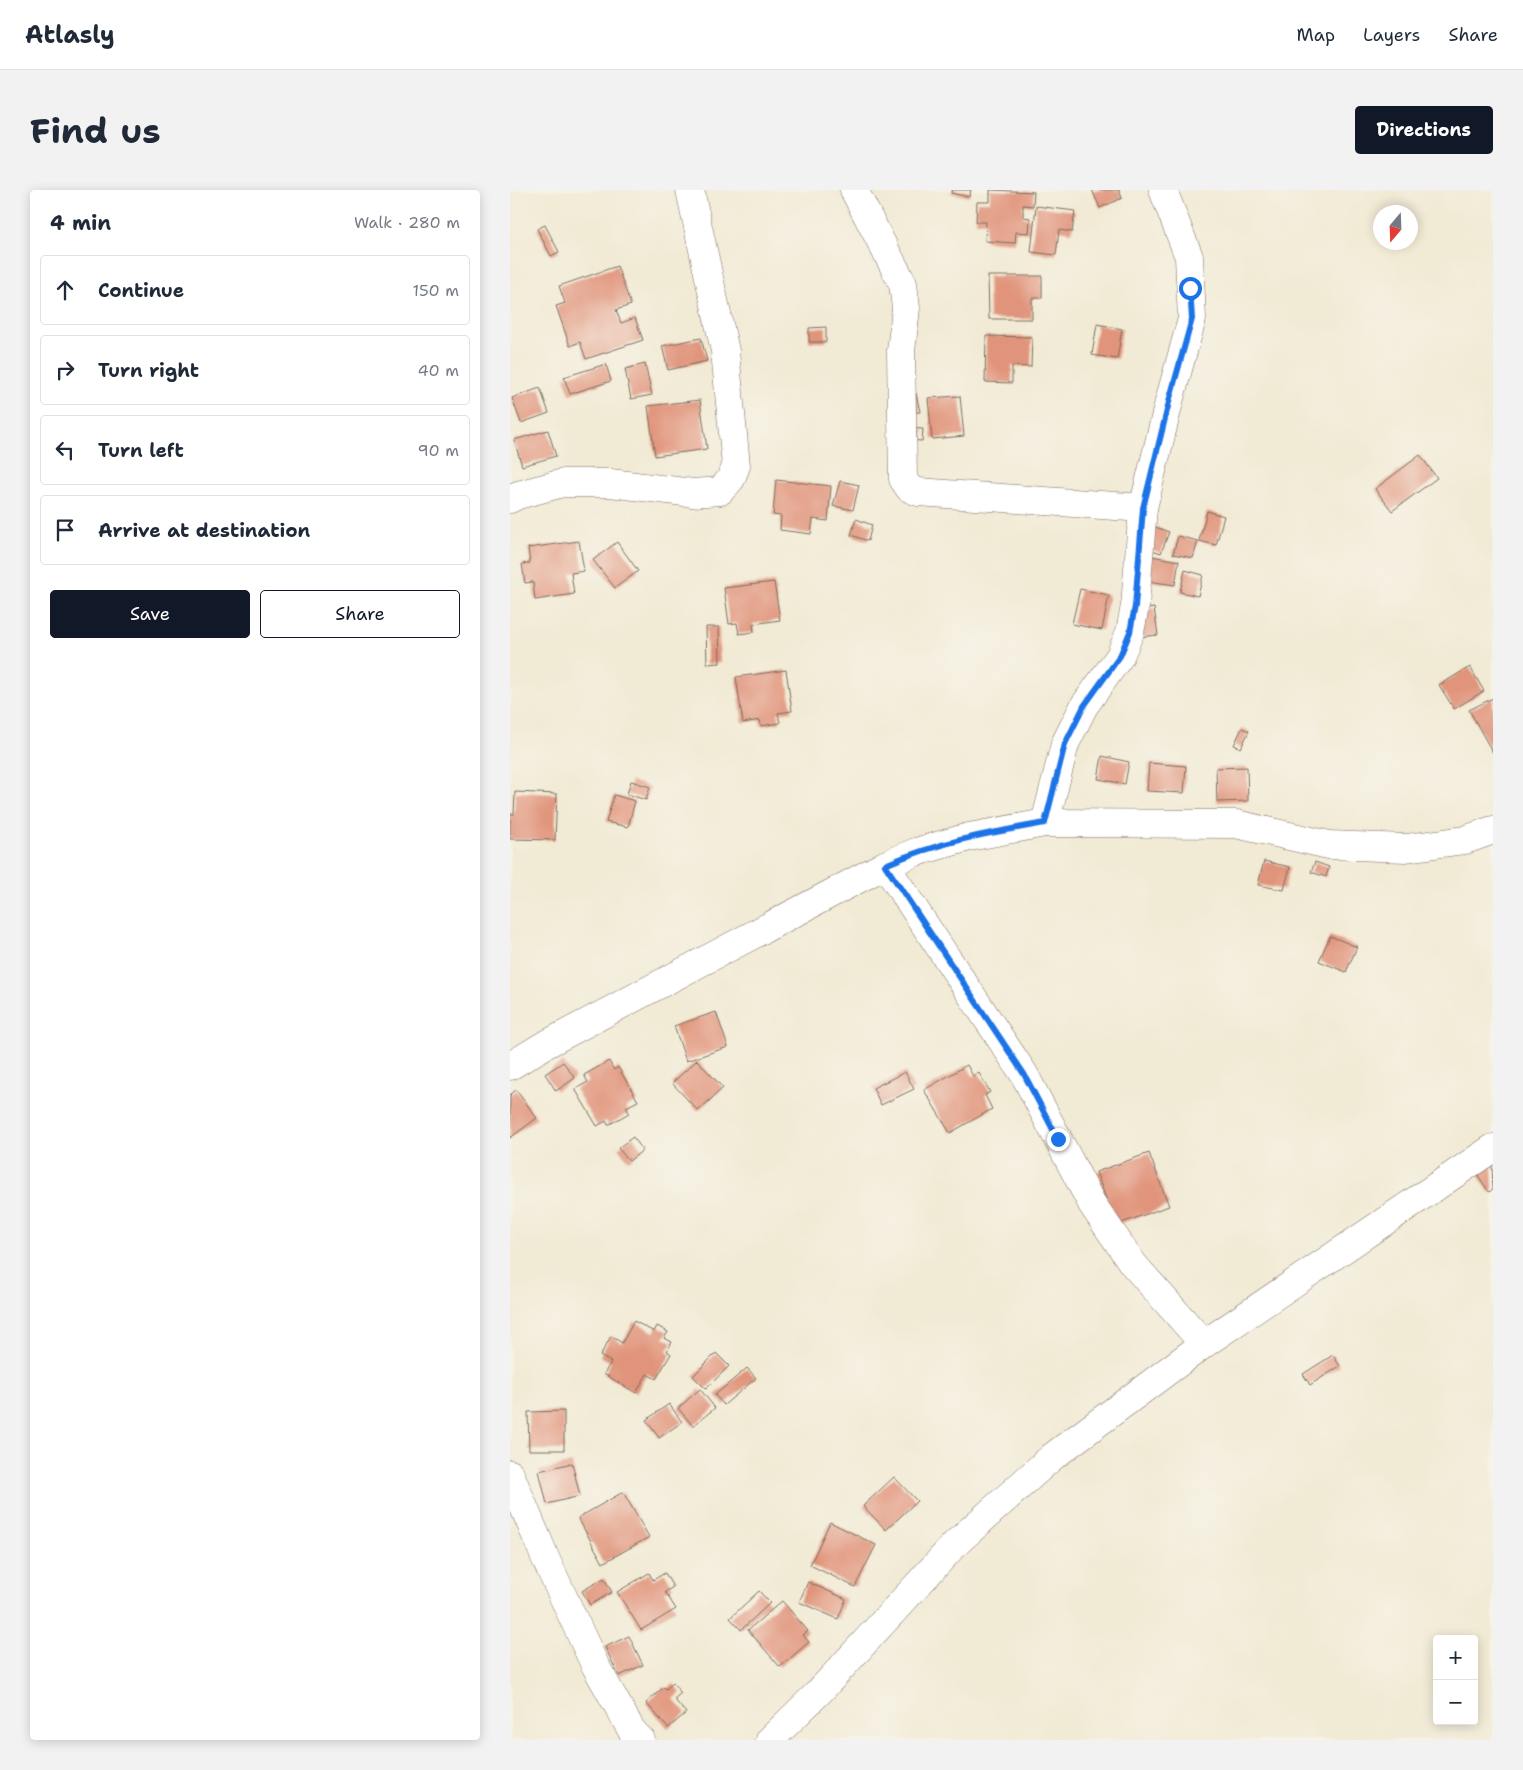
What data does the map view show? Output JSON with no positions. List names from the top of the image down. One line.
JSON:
{"north":"bottom","page":{"header":"Atlasly","nav":["Map","Layers","Share"],"buttons":["Directions",["Save","Share"]],"title":"Find us","heading":["4 min","Walk · 280 m"],"list":[["Continue","150 m"],["Turn right","40 m"],["Turn left","90 m"],"Arrive at destination"],"map_buttons":["+","−"]}}
